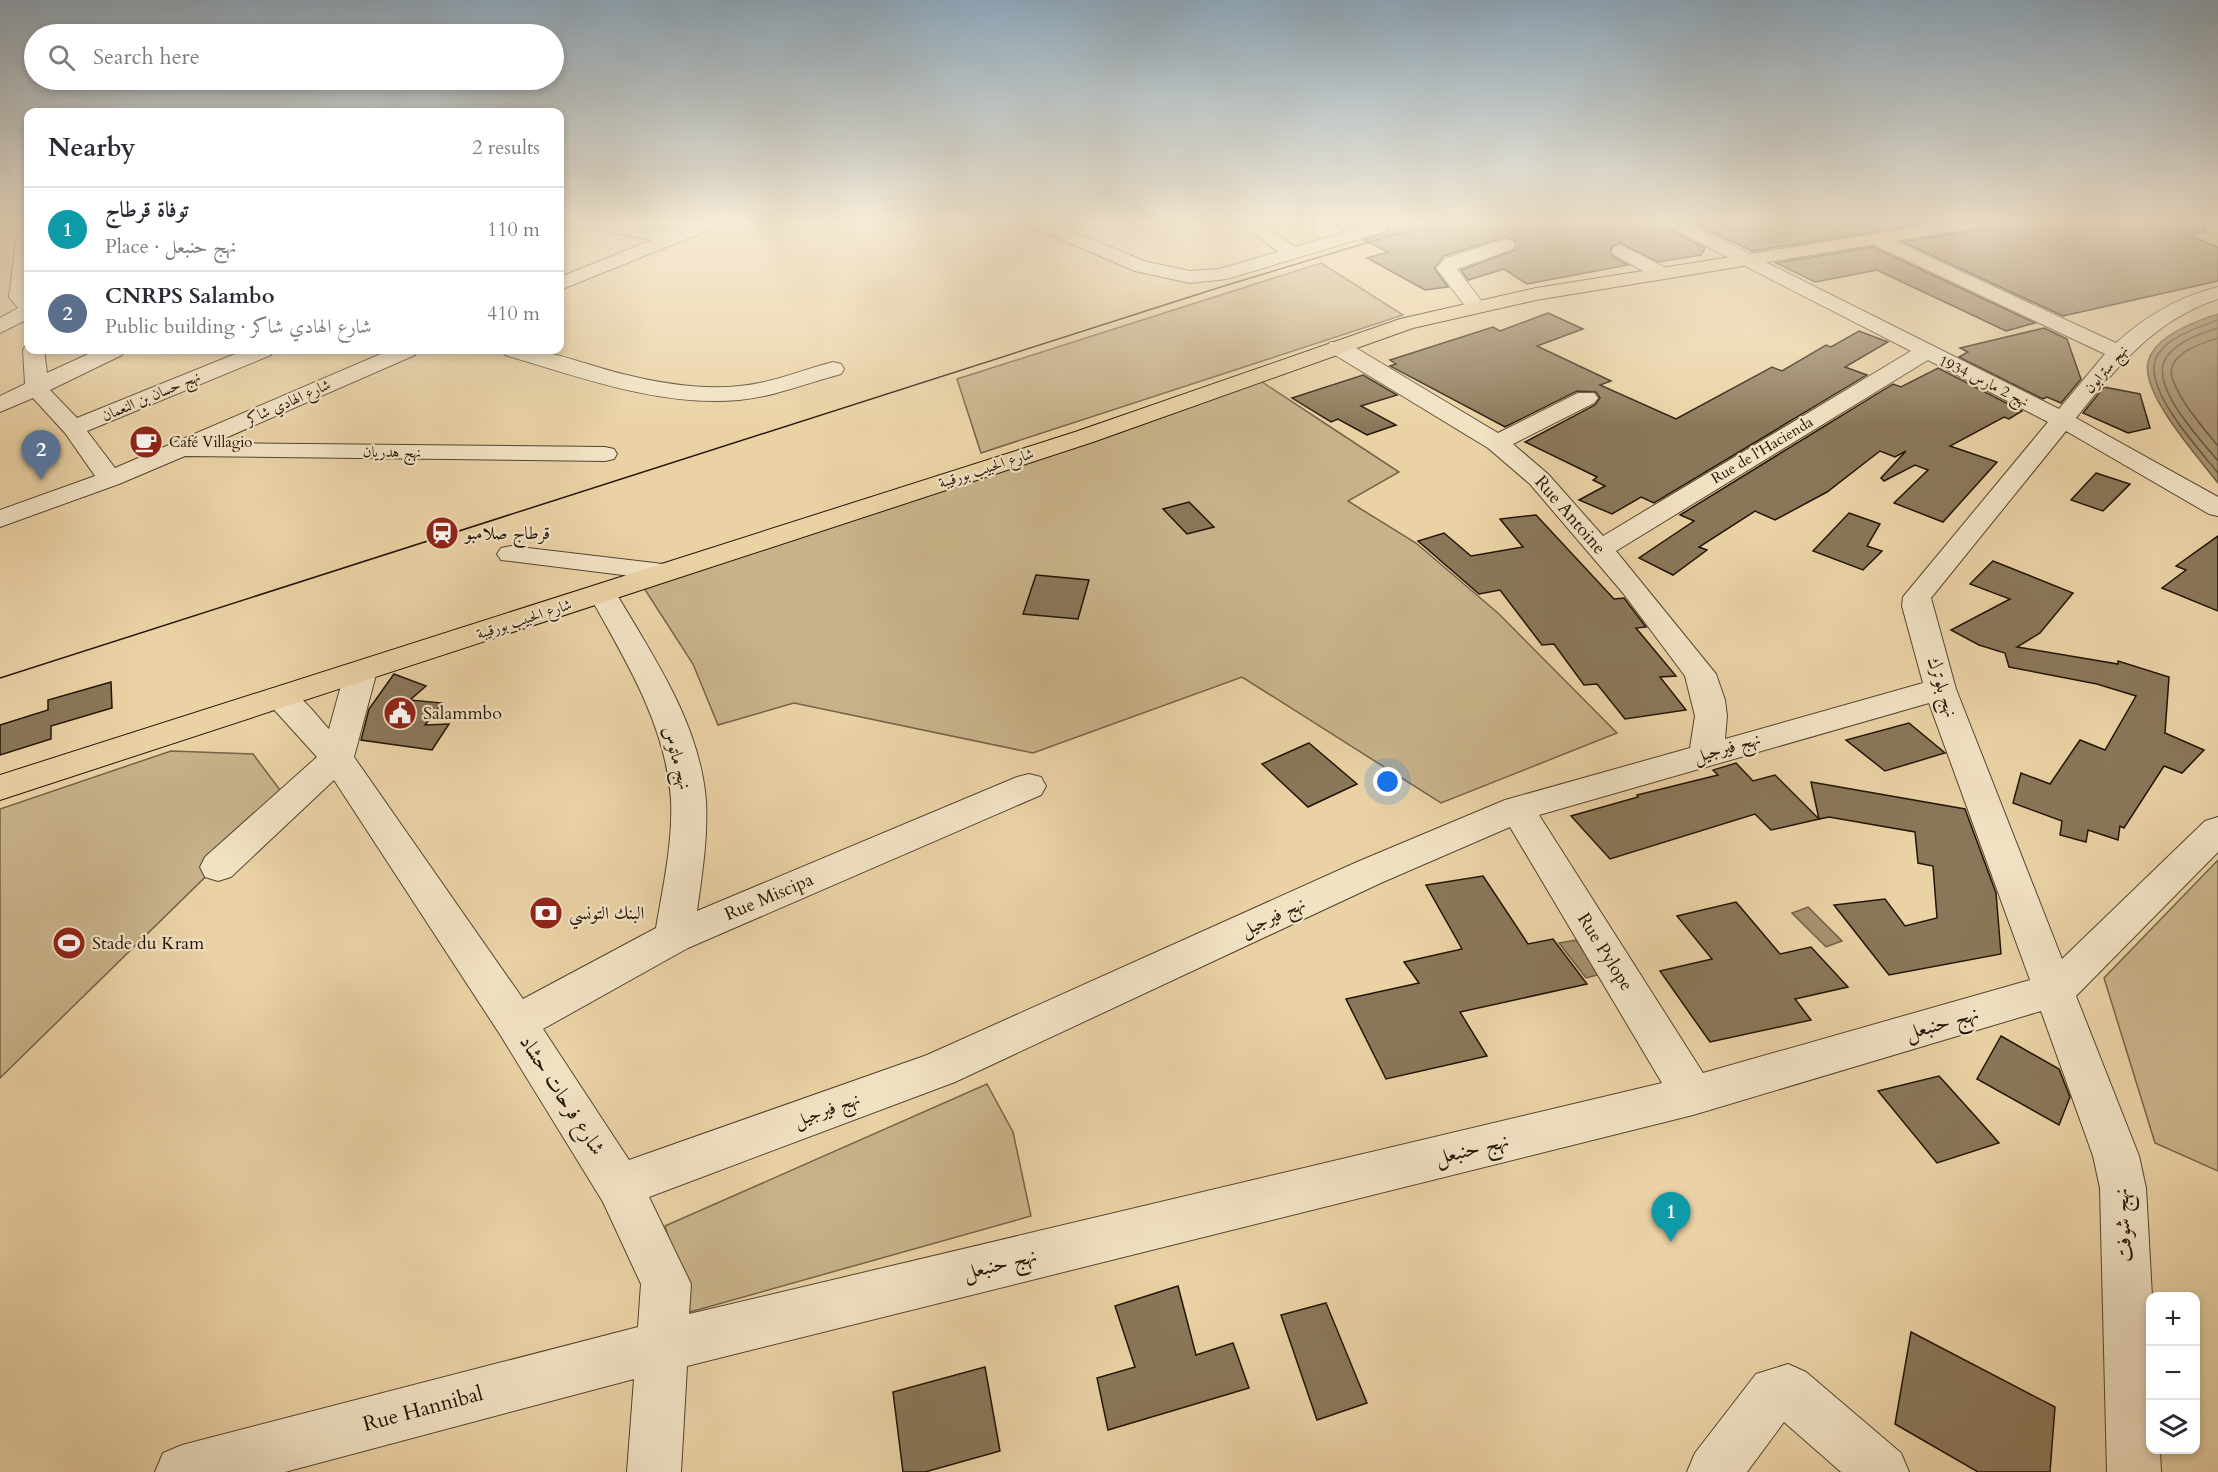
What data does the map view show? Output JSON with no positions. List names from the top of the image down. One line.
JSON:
{"streets":{"main road":["شارع الحبيب بورقيبة"],"street":["نهج سترابون","نهج 2 مارس 1934","نهج حسان بن النعمان","شارع الهادي شاكر","Rue de l'Hacienda","نهج هدريان","Rue Antoine","نهج بلوترك","نهج فيرجيل","نهج ماتوس","Rue Miscipa","Rue Pylope","نهج حنبعل","شارع فرحات حشاد","نهج شوفت","Rue Hannibal"]},"crossings":[["نهج سترابون","نهج 2 مارس 1934"],["نهج سترابون","نهج بلوترك"],["نهج 2 مارس 1934","Rue de l'Hacienda"],["نهج 2 مارس 1934","نهج بلوترك"],["شارع الهادي شاكر","نهج هدريان"],["Rue de l'Hacienda","Rue Antoine"],["شارع الحبيب بورقيبة","Rue Antoine"],["شارع الحبيب بورقيبة","نهج ماتوس"],["شارع الحبيب بورقيبة","شارع فرحات حشاد"],["Rue Antoine","نهج فيرجيل"],["نهج بلوترك","نهج فيرجيل"],["نهج بلوترك","نهج حنبعل"],["نهج بلوترك","نهج شوفت"],["نهج فيرجيل","Rue Pylope"],["نهج فيرجيل","شارع فرحات حشاد"],["نهج ماتوس","Rue Miscipa"],["Rue Miscipa","شارع فرحات حشاد"],["Rue Pylope","نهج حنبعل"],["نهج حنبعل","شارع فرحات حشاد"],["نهج حنبعل","نهج شوفت"],["نهج حنبعل","Rue Hannibal"],["شارع فرحات حشاد","Rue Hannibal"]],"places":{"cafe":["Café Villagio"],"station":["قرطاج صلامبو"],"public building":["Salammbo"],"bank":["البنك التونسي"],"sports":["Stade du Kram"]},"page":{"search":"Search here","heading":["Nearby","2 results"],"list":[{"mark":"1","name":"توفاة قرطاج","note":"Place · نهج حنبعل","value":"110 m"},{"mark":"2","name":"CNRPS Salambo","note":"Public building · شارع الهادي شاكر","value":"410 m"}],"pins":["2","1"],"map_buttons":["+","−"]}}
